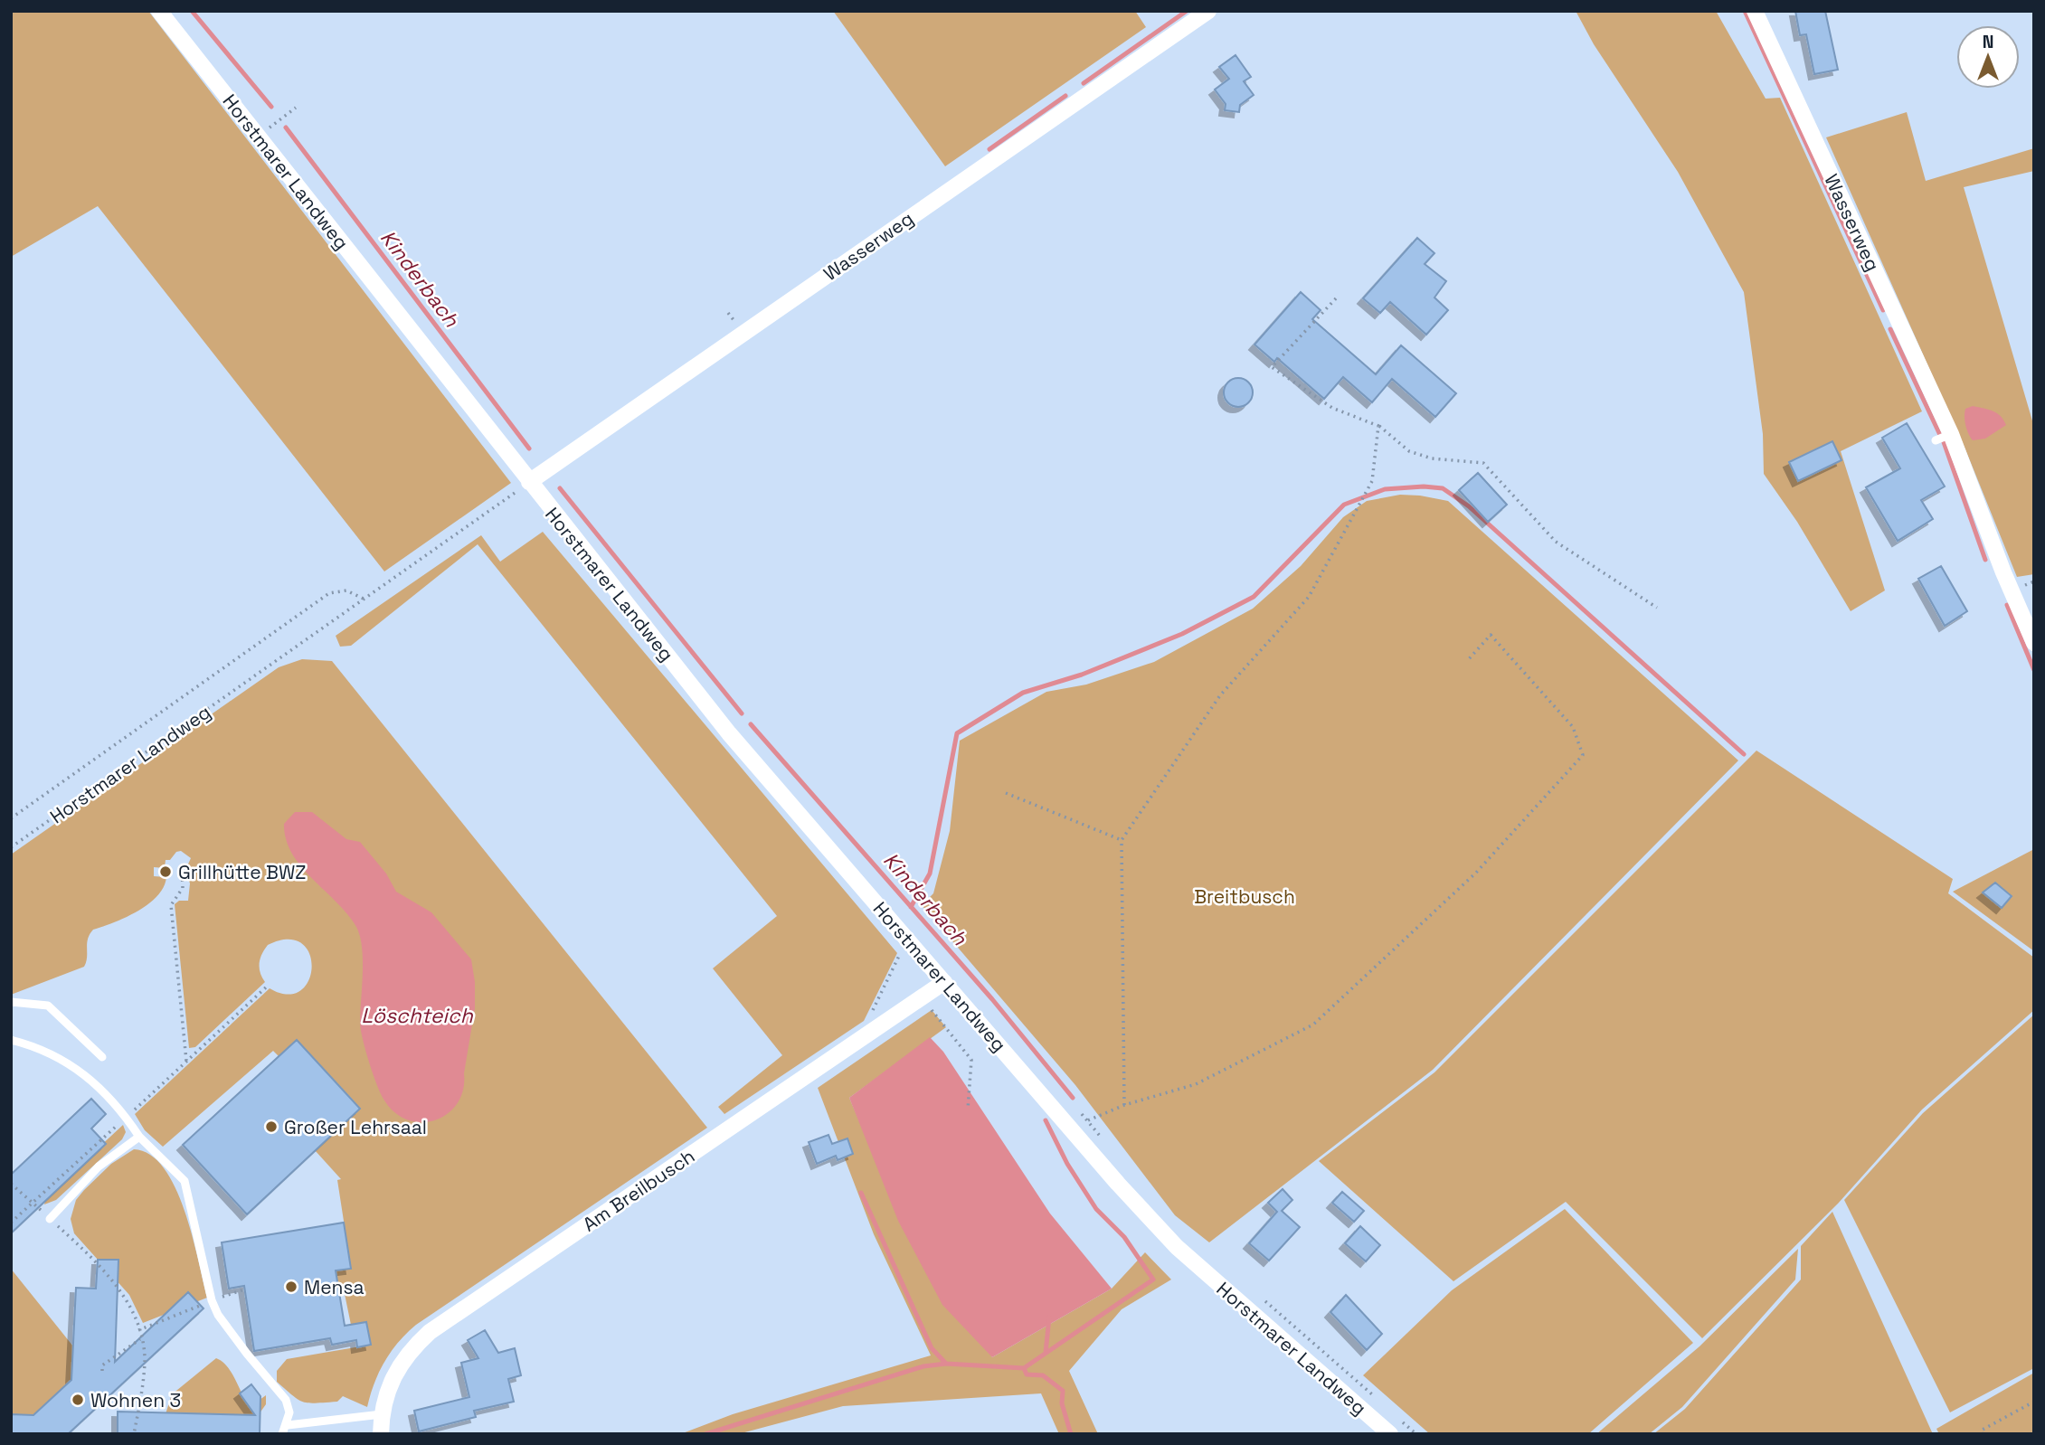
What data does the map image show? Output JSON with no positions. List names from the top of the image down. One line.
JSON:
{"streets":{"street":["Horstmarer Landweg","Wasserweg","Am Breilbusch"]},"crossings":[["Horstmarer Landweg","Wasserweg"],["Horstmarer Landweg","Am Breilbusch"]],"water":["Kinderbach","Löschteich"],"parks":["Breitbusch"],"places":["Grillhütte BWZ","Großer Lehrsaal","Mensa","Wohnen 3"],"north":"top"}
